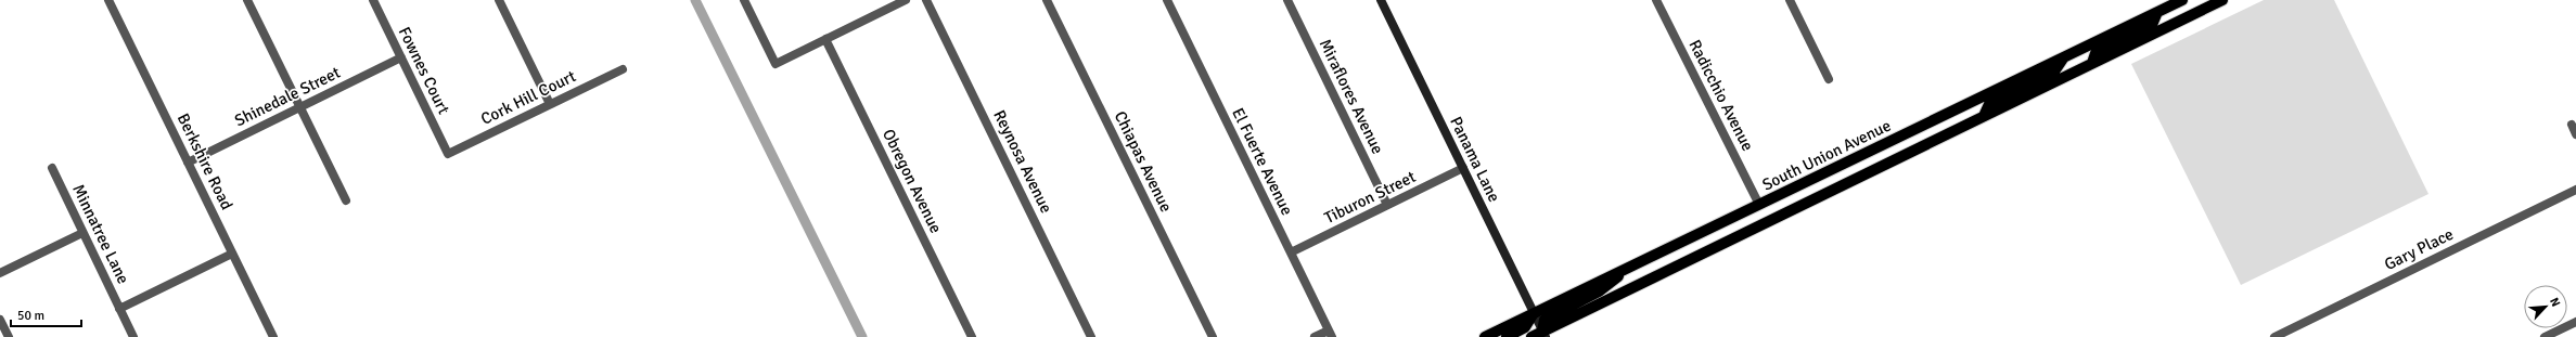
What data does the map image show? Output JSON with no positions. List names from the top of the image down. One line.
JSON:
{"streets":{"main road":["South Union Avenue","Panama Lane"],"street":["Fownes Court","Radicchio Avenue","Shinedale Street","Miraflores Avenue","Cork Hill Court","Berkshire Road","Reynosa Avenue","Chiapas Avenue","El Fuerte Avenue","Obregon Avenue","Tiburon Street","Minnatree Lane","Gary Place"]},"crossings":[["Fownes Court","Shinedale Street"],["Fownes Court","Cork Hill Court"],["Radicchio Avenue","South Union Avenue"],["Shinedale Street","Berkshire Road"],["Miraflores Avenue","Tiburon Street"],["South Union Avenue","Panama Lane"],["Panama Lane","Tiburon Street"],["El Fuerte Avenue","Tiburon Street"]],"scale_bar":"50 m","north":"top right"}
